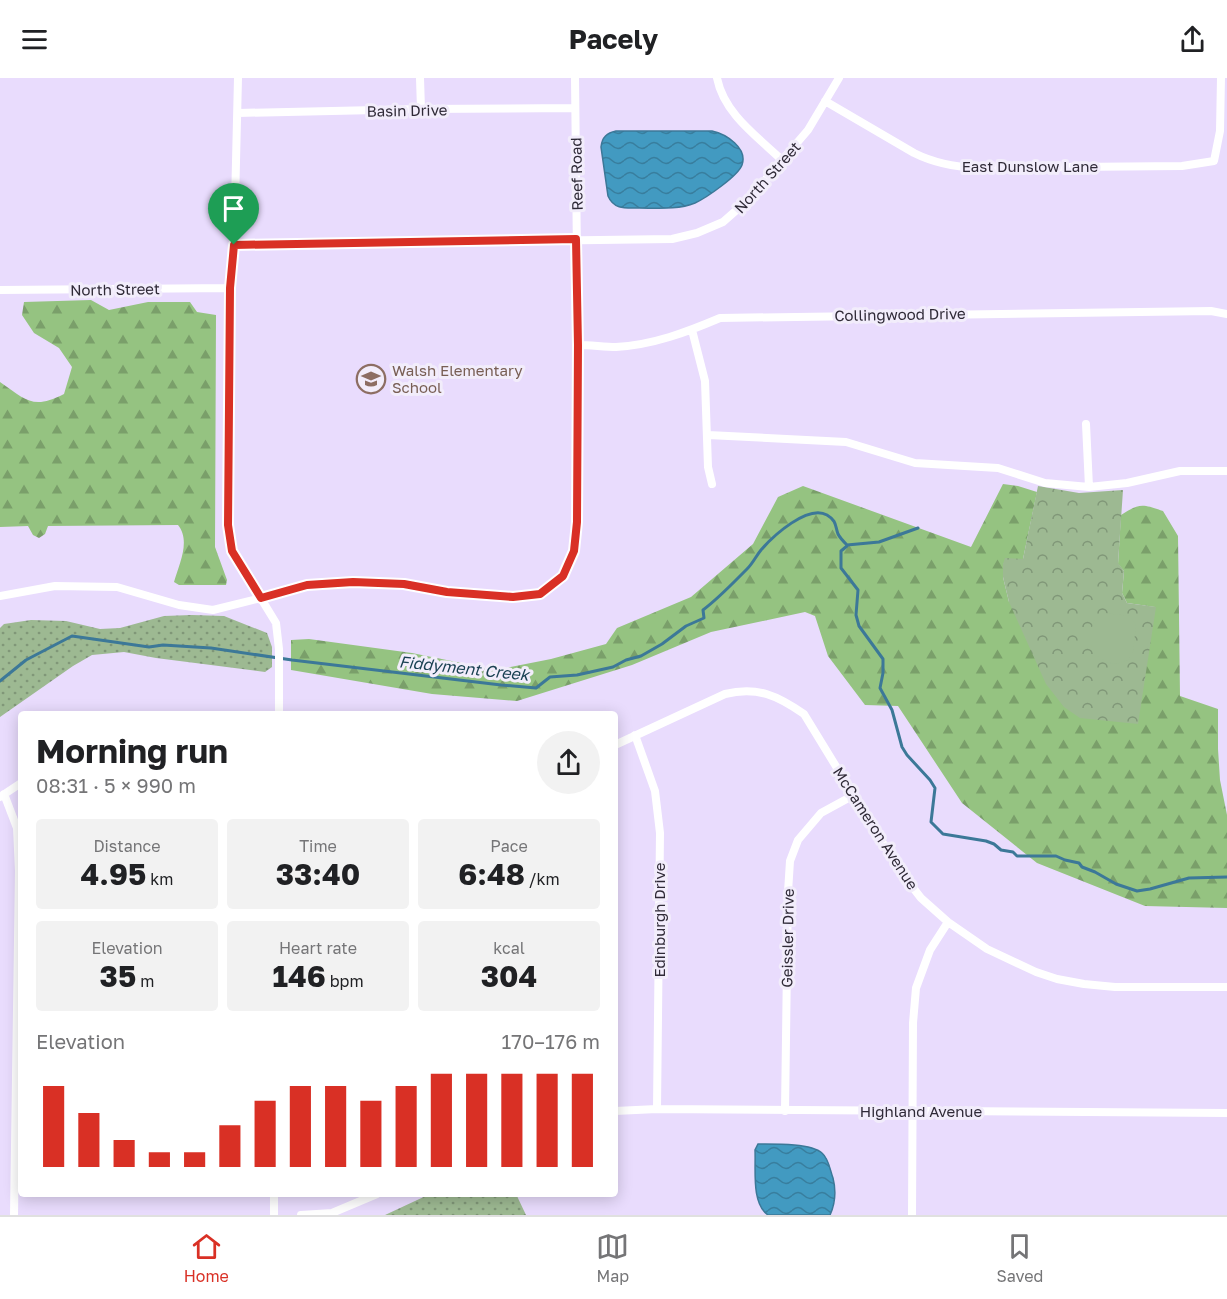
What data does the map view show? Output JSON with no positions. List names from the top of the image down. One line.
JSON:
{"streets":{"street":["Basin Drive","East Dunslow Lane","Reef Road","North Street","Collingwood Drive","McCameron Avenue","Edinburgh Drive","Geissler Drive","Highland Avenue"]},"crossings":[["Basin Drive","Reef Road"],["East Dunslow Lane","North Street"],["Reef Road","North Street"],["Reef Road","Collingwood Drive"],["McCameron Avenue","Edinburgh Drive"],["McCameron Avenue","Geissler Drive"],["Edinburgh Drive","Highland Avenue"],["Geissler Drive","Highland Avenue"]],"water":["Fiddyment Creek"],"places":{"school or university":["Walsh Elementary School"]},"page":{"header":"Pacely","heading":["Morning run","08:31 · 5 × 990 m"],"stats":[["Distance","4.95 km"],["Time","33:40"],["Pace","6:48 /km"],["Elevation","35 m"],["Heart rate","146 bpm"],["kcal","304"]],"chart":["Elevation","170–176 m"],"tabs":["Home","Map","Saved"]}}
